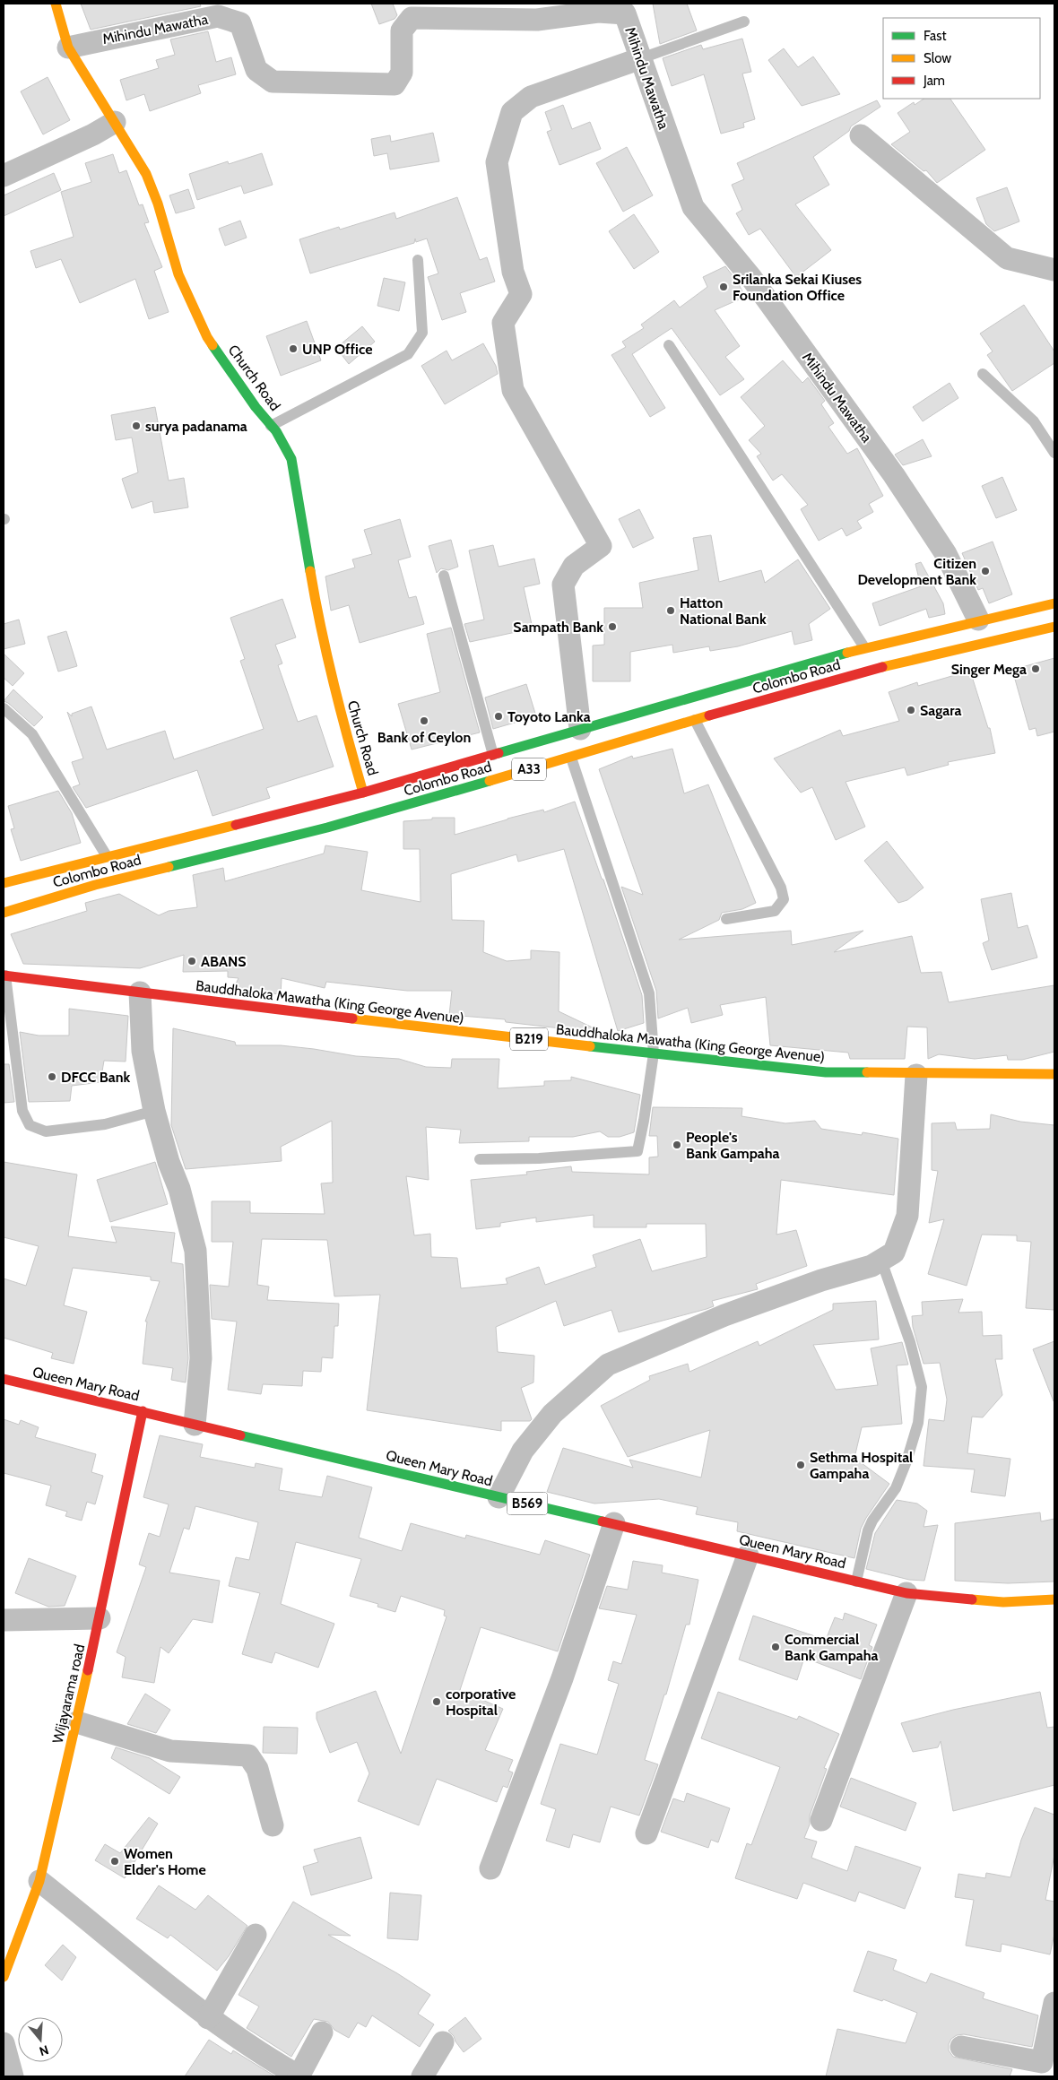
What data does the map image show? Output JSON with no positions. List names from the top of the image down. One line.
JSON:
{"streets":{"main road":["Church Road","Colombo Road","A33","Bauddhaloka Mawatha (King George Avenue)","B219","Queen Mary Road","B569","Wijayarama road"],"street":["Mihindu Mawatha"]},"crossings":[["Mihindu Mawatha","Church Road"],["Mihindu Mawatha","Colombo Road"],["Church Road","Colombo Road"],["Queen Mary Road","Wijayarama road"]],"places":["Srilanka Sekai Kiuses Foundation Office","UNP Office","surya padanama","Citizen Development Bank","Hatton National Bank","Sampath Bank","Singer Mega","Sagara","Toyoto Lanka","Bank of Ceylon","ABANS","DFCC Bank","People's Bank Gampaha","Sethma Hospital Gampaha","Commercial Bank Gampaha","corporative Hospital","Women Elder's Home"],"legend":["Fast","Slow","Jam"],"north":"bottom"}
